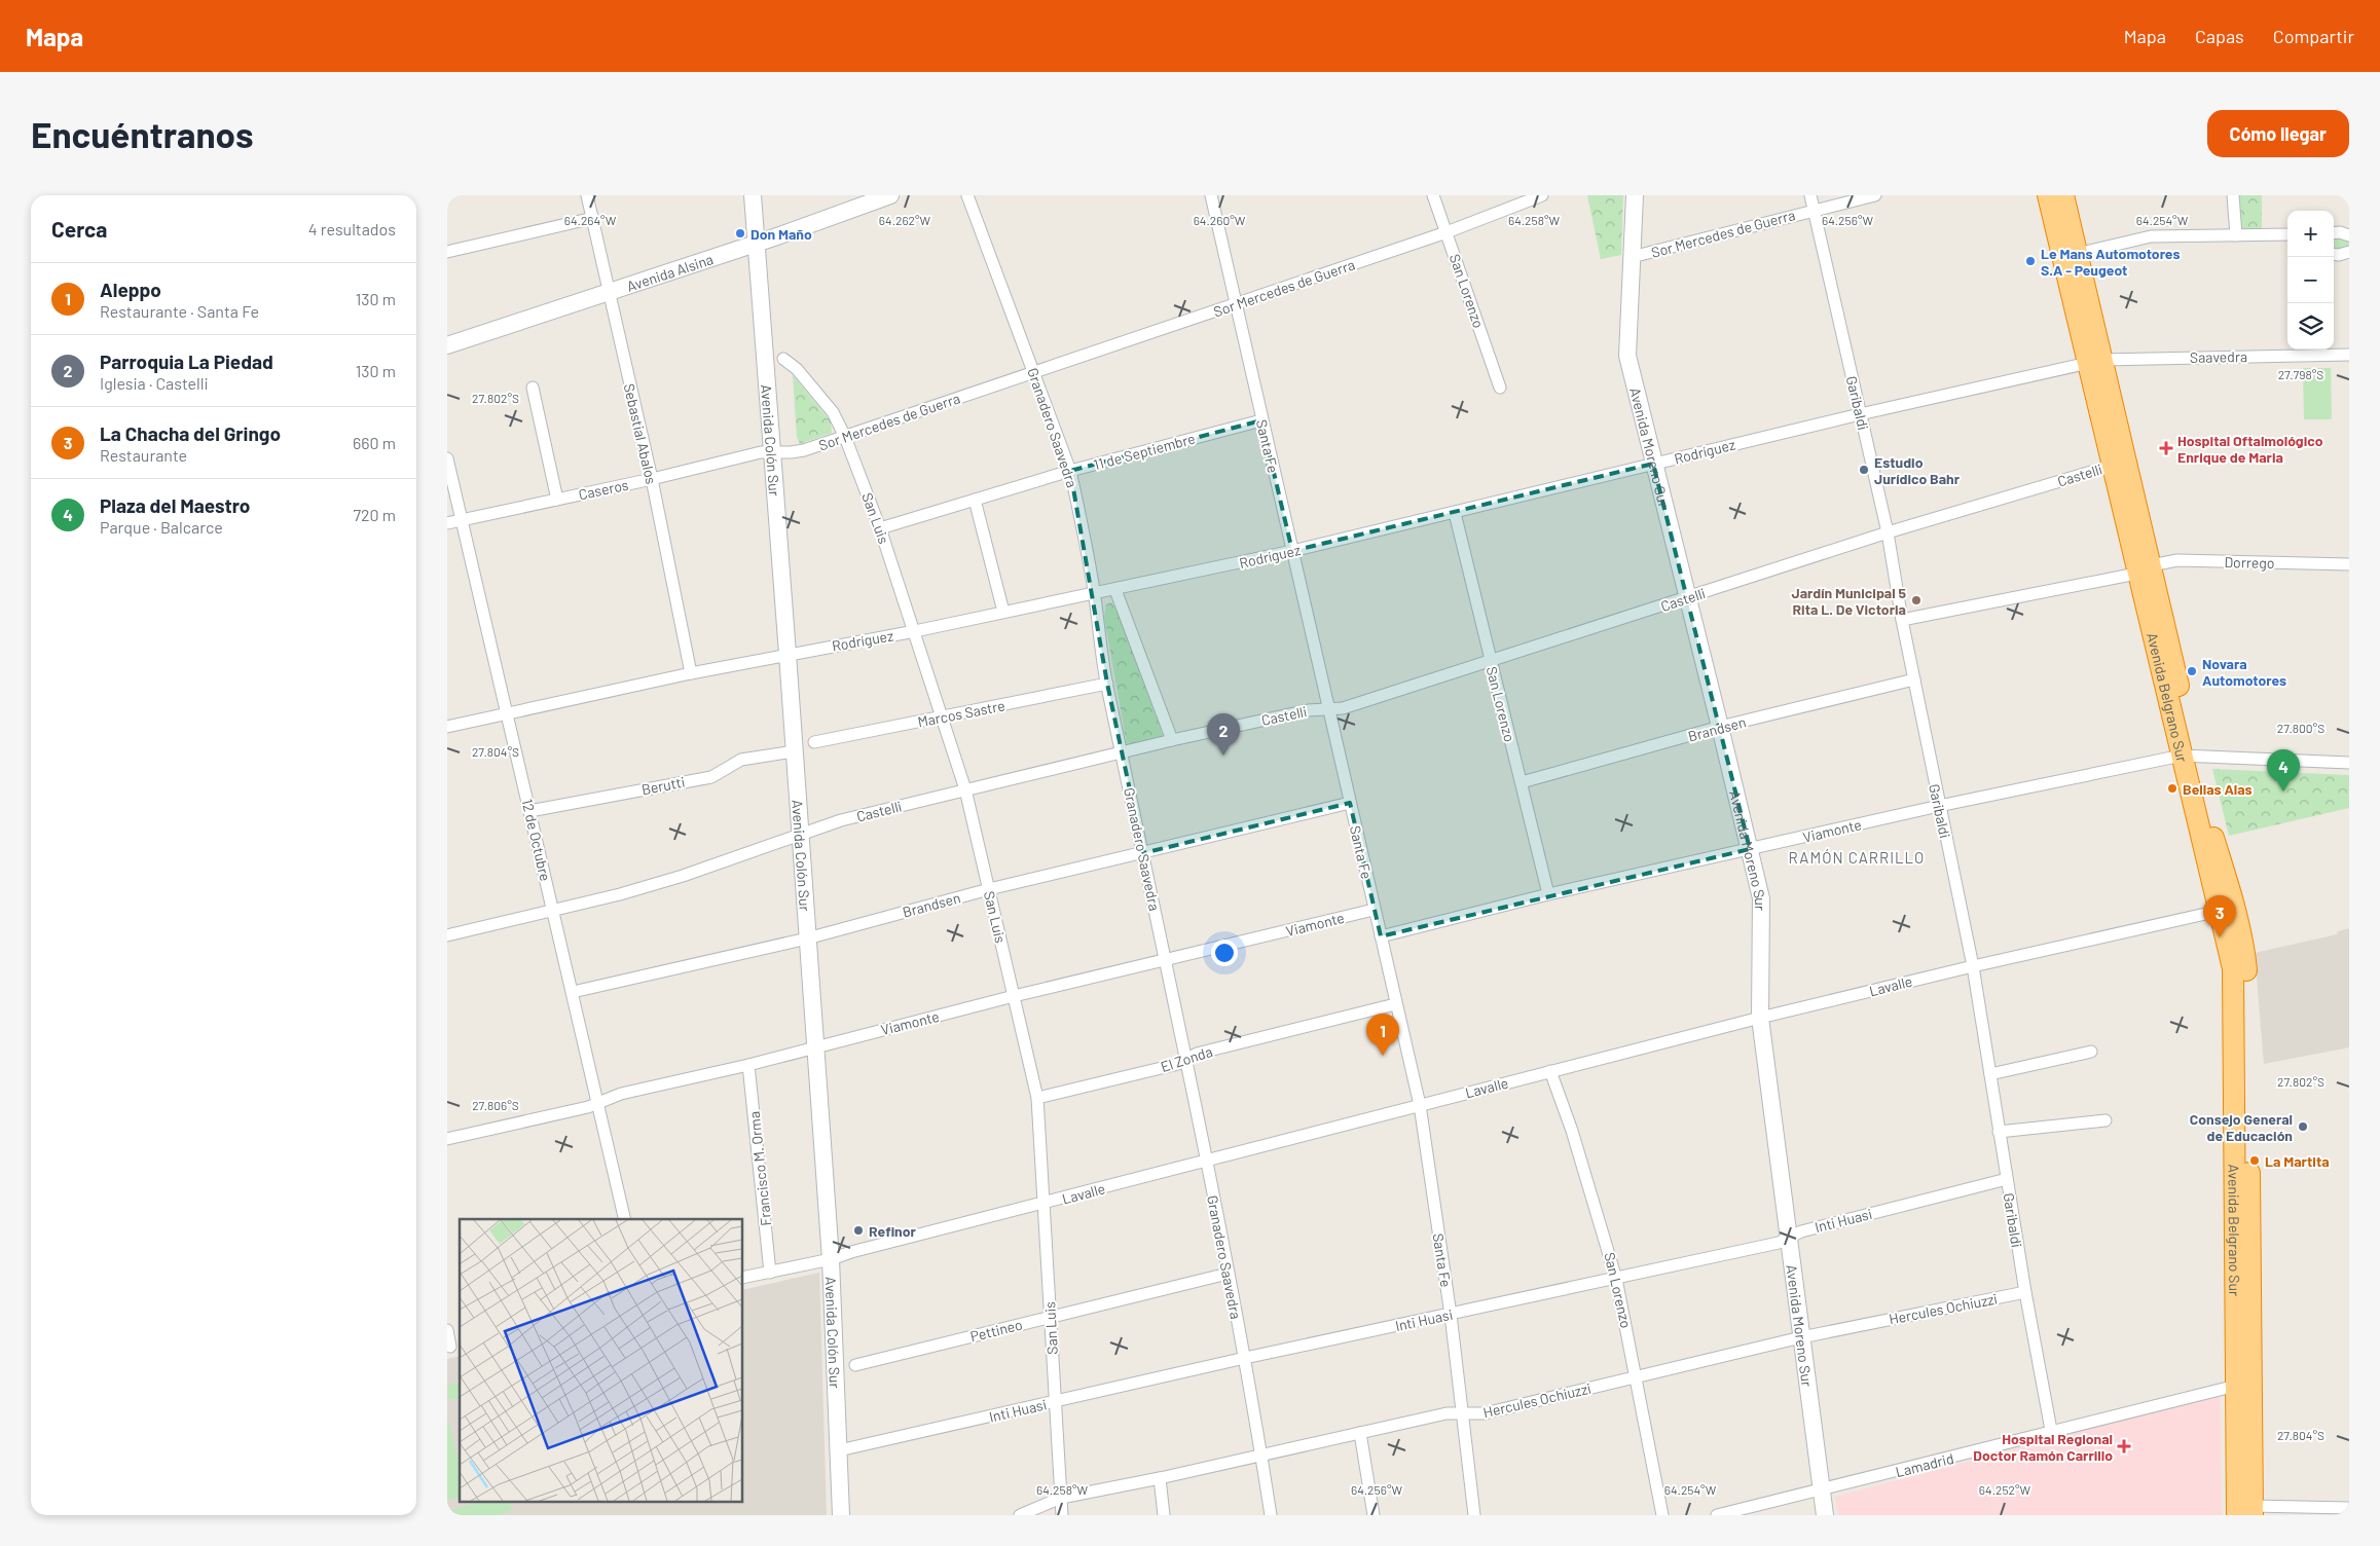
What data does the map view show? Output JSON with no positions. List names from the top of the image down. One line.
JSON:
{"streets":{"highway":["Avenida Belgrano Sur"],"main road":["Avenida Alsina","Avenida Colón Sur","Avenida Moreno Sur"],"street":["Sor Mercedes de Guerra","San Lorenzo","Saavedra","Garibaldi","Granadero Saavedra","Sebastial Abalos","Santa Fe","11 de Septiembre","Rodríguez","Castelli","Caseros","San Luis","Dorrego","Marcos Sastre","Brandsen","Berutti","Viamonte","12 de Octubre","Lavalle","El Zonda","Francisco M. Orma","Inti Huasi","Hercules Ochiuzzi","Pettineo","Lamadrid"]},"crossings":[["Sor Mercedes de Guerra","San Lorenzo"],["Sor Mercedes de Guerra","Garibaldi"],["Sor Mercedes de Guerra","Granadero Saavedra"],["Sor Mercedes de Guerra","Santa Fe"],["Sor Mercedes de Guerra","Avenida Moreno Sur"],["Sor Mercedes de Guerra","Caseros"],["Sor Mercedes de Guerra","San Luis"],["Avenida Alsina","Sebastial Abalos"],["Avenida Alsina","Avenida Colón Sur"],["San Lorenzo","Rodríguez"],["San Lorenzo","Castelli"],["San Lorenzo","Brandsen"],["San Lorenzo","Viamonte"],["San Lorenzo","Lavalle"],["San Lorenzo","Inti Huasi"],["San Lorenzo","Hercules Ochiuzzi"],["Saavedra","Rodríguez"],["Saavedra","Avenida Belgrano Sur"],["Garibaldi","Rodríguez"],["Garibaldi","Castelli"],["Garibaldi","Brandsen"],["Garibaldi","Viamonte"],["Garibaldi","Lavalle"],["Garibaldi","Inti Huasi"],["Garibaldi","Hercules Ochiuzzi"],["Garibaldi","Lamadrid"],["Granadero Saavedra","11 de Septiembre"],["Granadero Saavedra","Rodríguez"],["Granadero Saavedra","Castelli"],["Granadero Saavedra","Marcos Sastre"],["Granadero Saavedra","Brandsen"],["Granadero Saavedra","Viamonte"],["Granadero Saavedra","Lavalle"],["Granadero Saavedra","El Zonda"],["Granadero Saavedra","Inti Huasi"],["Granadero Saavedra","Hercules Ochiuzzi"],["Granadero Saavedra","Pettineo"],["Sebastial Abalos","Rodríguez"],["Sebastial Abalos","Caseros"],["Avenida Colón Sur","Rodríguez"],["Avenida Colón Sur","Castelli"],["Avenida Colón Sur","Caseros"],["Avenida Colón Sur","Brandsen"],["Avenida Colón Sur","Berutti"],["Avenida Colón Sur","Viamonte"],["Avenida Colón Sur","Lavalle"],["Avenida Colón Sur","Inti Huasi"],["Santa Fe","11 de Septiembre"],["Santa Fe","Rodríguez"],["Santa Fe","Castelli"],["Santa Fe","Brandsen"],["Santa Fe","Viamonte"],["Santa Fe","Lavalle"],["Santa Fe","El Zonda"],["Santa Fe","Inti Huasi"],["Santa Fe","Hercules Ochiuzzi"],["Avenida Moreno Sur","Rodríguez"],["Avenida Moreno Sur","Castelli"],["Avenida Moreno Sur","Brandsen"],["Avenida Moreno Sur","Viamonte"],["Avenida Moreno Sur","Lavalle"],["Avenida Moreno Sur","Inti Huasi"],["Avenida Moreno Sur","Hercules Ochiuzzi"],["Avenida Moreno Sur","Lamadrid"],["11 de Septiembre","San Luis"],["Rodríguez","San Luis"],["Rodríguez","Avenida Belgrano Sur"],["Rodríguez","12 de Octubre"],["Castelli","San Luis"],["Castelli","Avenida Belgrano Sur"],["Castelli","12 de Octubre"],["Caseros","12 de Octubre"],["San Luis","Marcos Sastre"],["San Luis","Brandsen"],["San Luis","Viamonte"],["San Luis","Lavalle"],["San Luis","El Zonda"],["San Luis","Inti Huasi"],["San Luis","Hercules Ochiuzzi"],["San Luis","Pettineo"],["Dorrego","Avenida Belgrano Sur"],["Avenida Belgrano Sur","Viamonte"],["Avenida Belgrano Sur","Lavalle"],["Avenida Belgrano Sur","Lamadrid"],["Brandsen","12 de Octubre"],["Berutti","12 de Octubre"],["Viamonte","12 de Octubre"],["Viamonte","Francisco M. Orma"],["Lavalle","Francisco M. Orma"]],"districts":["RAMÓN CARRILLO"],"places":{"other":["Don Maño","Le Mans Automotores S.A - Peugeot","Estudio Jurídico Bahr","Jardín Municipal 5 Rita L. De Victoria","Novara Automotores","Bellas Alas","Consejo General de Educación","La Martita","Refinor"],"health":["Hospital Oftalmológico Enrique de Maria","Hospital Regional Doctor Ramón Carrillo"]},"page":{"header":"Mapa","nav":["Mapa","Capas","Compartir"],"buttons":"Cómo llegar","title":"Encuéntranos","heading":["Cerca","4 resultados"],"map_buttons":["+","−"],"list":[{"mark":"1","name":"Aleppo","note":"Restaurante · Santa Fe","value":"130 m"},{"mark":"2","name":"Parroquia La Piedad","note":"Iglesia · Castelli","value":"130 m"},{"mark":"3","name":"La Chacha del Gringo","note":"Restaurante","value":"660 m"},{"mark":"4","name":"Plaza del Maestro","note":"Parque · Balcarce","value":"720 m"}],"pins":["2","4","3","1"]},"coordinates":["64.264°W","64.262°W","64.260°W","64.258°W","64.256°W","64.254°W","27.798°S","27.802°S","27.800°S","27.804°S","27.806°S","64.252°W"]}
